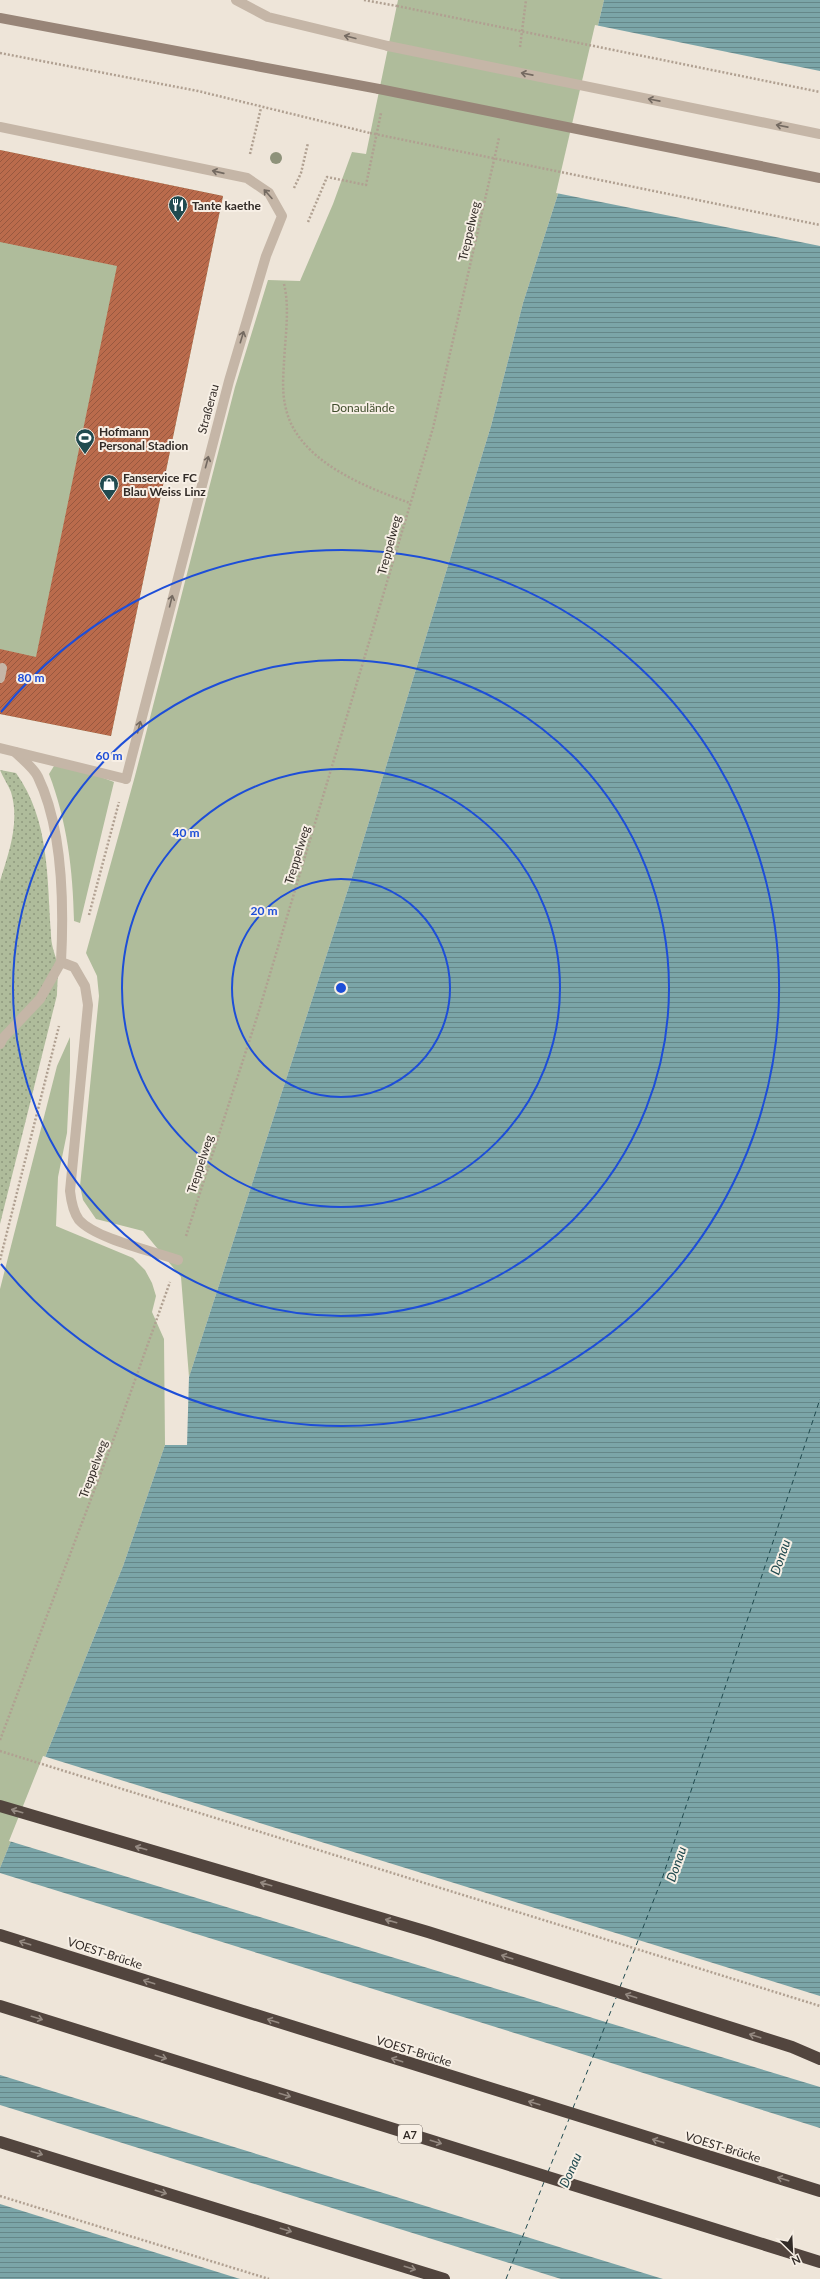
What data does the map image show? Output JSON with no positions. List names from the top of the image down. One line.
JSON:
{"streets":{"highway":["VOEST-Brücke","A7"],"street":["Straßerau"],"path":["Treppelweg"]},"one_way":["Straßerau"],"water":["Donau"],"parks":["Donaulände"],"places":{"restaurant":["Tante kaethe"],"sports":["Hofmann Personal Stadion"],"shop":["Fanservice FC Blau Weiss Linz"]},"north":"bottom right","rings":["80 m","60 m","40 m","20 m"]}
